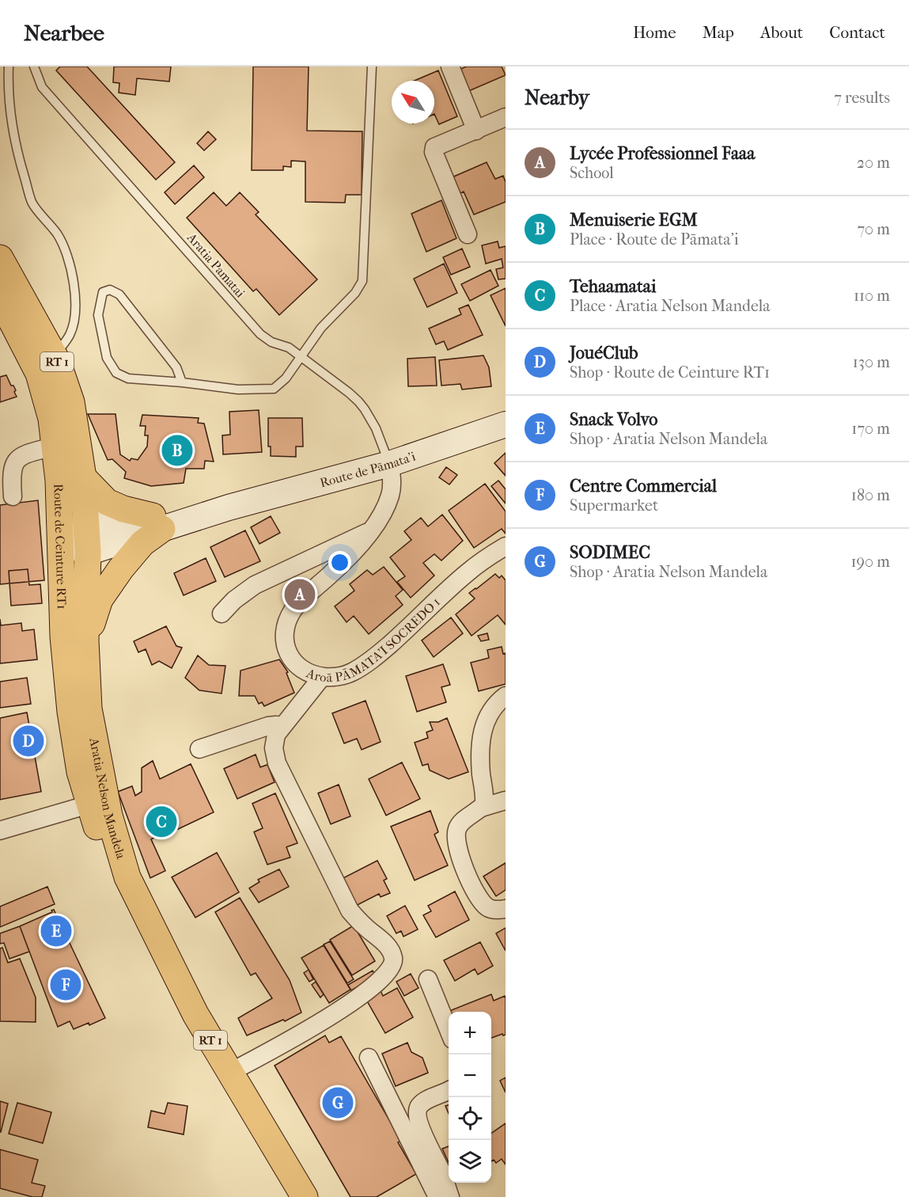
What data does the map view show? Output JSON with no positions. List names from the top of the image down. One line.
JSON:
{"streets":{"main road":["RT 1","Route de Pāmata'i","Route de Ceinture RT1","Aratia Nelson Mandela"],"street":["Aroā PĀMATA'I SOCREDO 1"],"lane":["Aratia Pamatai"]},"crossings":[["Aratia Pamatai","Route de Pāmata'i"],["Aratia Pamatai","Aroā PĀMATA'I SOCREDO 1"],["RT 1","Route de Ceinture RT1"],["RT 1","Aratia Nelson Mandela"],["Route de Pāmata'i","Aroā PĀMATA'I SOCREDO 1"],["Route de Pāmata'i","Aratia Nelson Mandela"]],"north":"top left","page":{"header":"Nearbee","nav":["Home","Map","About","Contact"],"heading":["Nearby","7 results"],"list":[{"mark":"A","name":"Lycée Professionnel Faaa","note":"School","value":"20 m"},{"mark":"B","name":"Menuiserie EGM","note":"Place · Route de Pāmata'i","value":"70 m"},{"mark":"C","name":"Tehaamatai","note":"Place · Aratia Nelson Mandela","value":"110 m"},{"mark":"D","name":"JouéClub","note":"Shop · Route de Ceinture RT1","value":"130 m"},{"mark":"E","name":"Snack Volvo","note":"Shop · Aratia Nelson Mandela","value":"170 m"},{"mark":"F","name":"Centre Commercial","note":"Supermarket","value":"180 m"},{"mark":"G","name":"SODIMEC","note":"Shop · Aratia Nelson Mandela","value":"190 m"}],"pins":["B","A","D","C","E","F","G"],"map_buttons":["+","−"]}}
